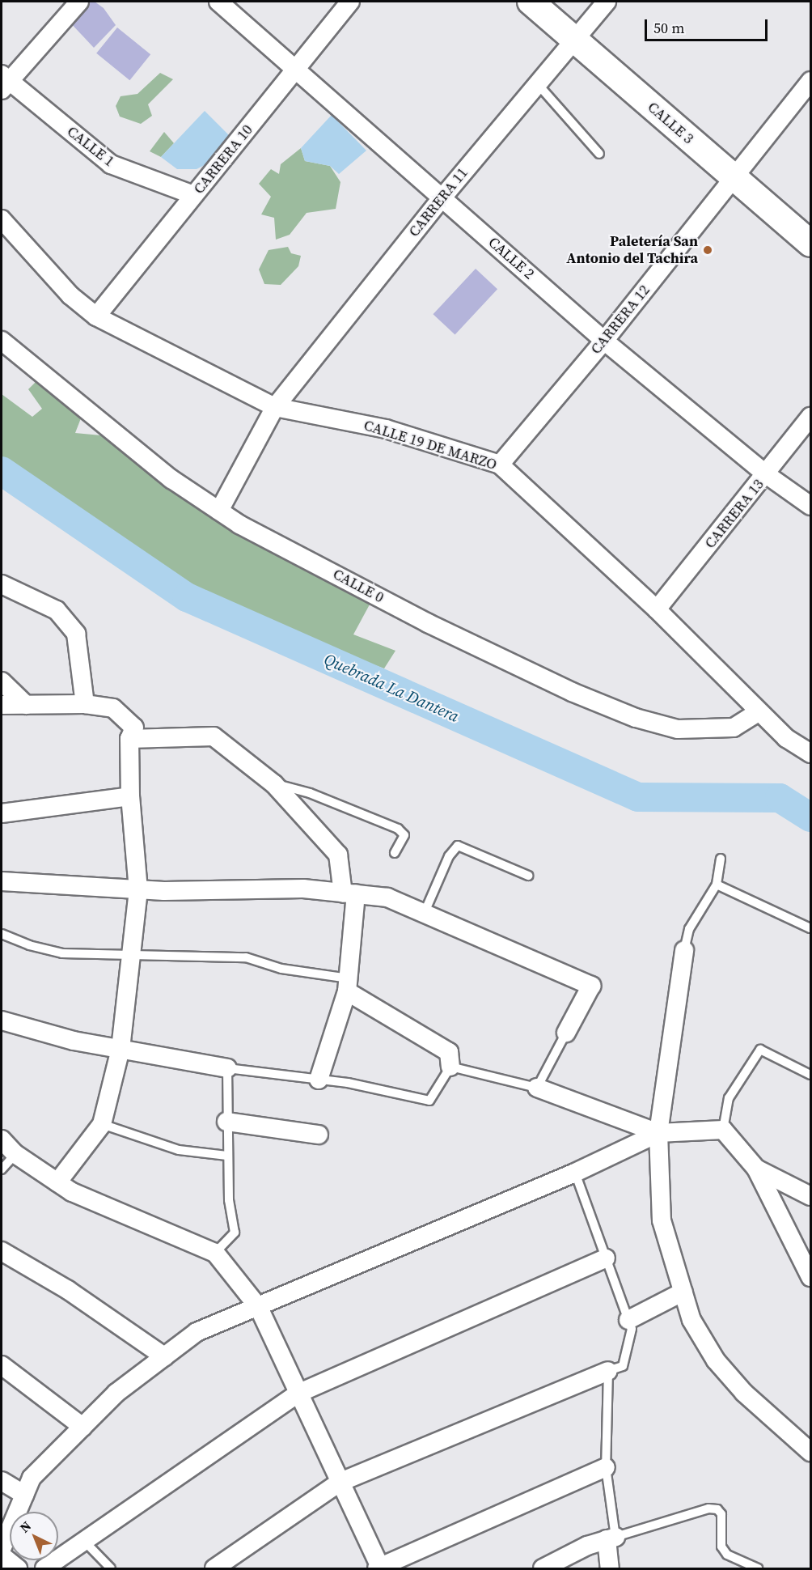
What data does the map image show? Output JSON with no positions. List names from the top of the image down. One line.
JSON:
{"streets":{"street":["CALLE 3","CALLE 1","CARRERA 10","CARRERA 11","CALLE 2","CARRERA 12","CALLE 19 DE MARZO","CARRERA 13","CALLE 0"]},"crossings":[["CALLE 3","CARRERA 11"],["CALLE 3","CARRERA 12"],["CALLE 1","CARRERA 10"],["CARRERA 10","CALLE 2"],["CARRERA 10","CALLE 19 DE MARZO"],["CARRERA 11","CALLE 2"],["CARRERA 11","CALLE 19 DE MARZO"],["CARRERA 11","CALLE 0"],["CALLE 2","CARRERA 12"],["CALLE 2","CARRERA 13"],["CARRERA 12","CALLE 19 DE MARZO"],["CALLE 19 DE MARZO","CARRERA 13"],["CALLE 19 DE MARZO","CALLE 0"]],"water":["Quebrada La Dantera"],"places":["Paletería San Antonio del Tachira"],"scale_bar":"50 m","north":"top left"}
